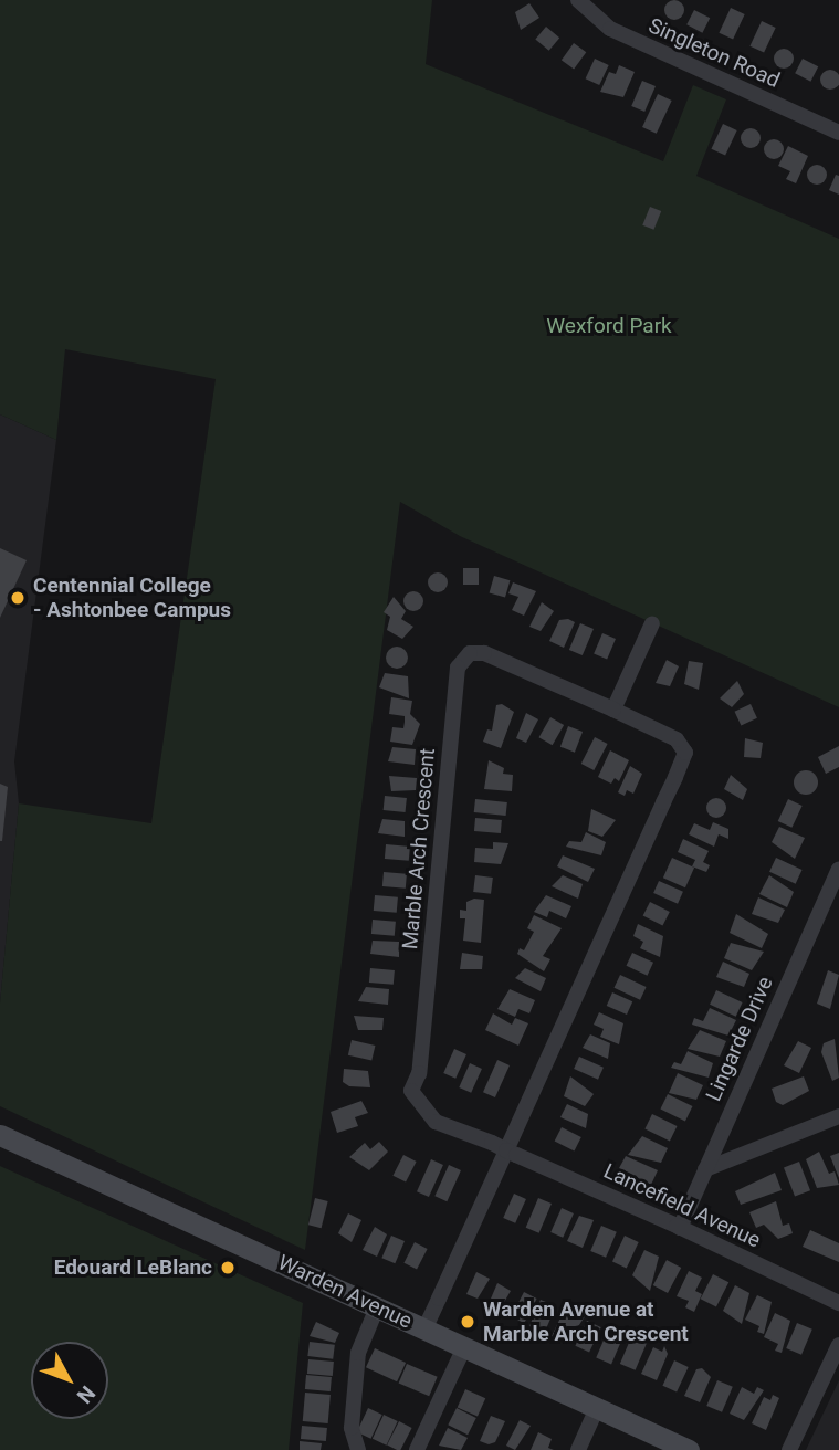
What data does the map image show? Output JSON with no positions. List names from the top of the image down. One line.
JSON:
{"streets":{"main road":["Warden Avenue"],"street":["Singleton Road","Marble Arch Crescent","Lingarde Drive","Lancefield Avenue"]},"crossings":[["Marble Arch Crescent","Lancefield Avenue"],["Marble Arch Crescent","Warden Avenue"],["Lingarde Drive","Lancefield Avenue"]],"parks":["Wexford Park"],"places":["Centennial College - Ashtonbee Campus","Edouard LeBlanc","Warden Avenue at Marble Arch Crescent"],"north":"bottom right"}
